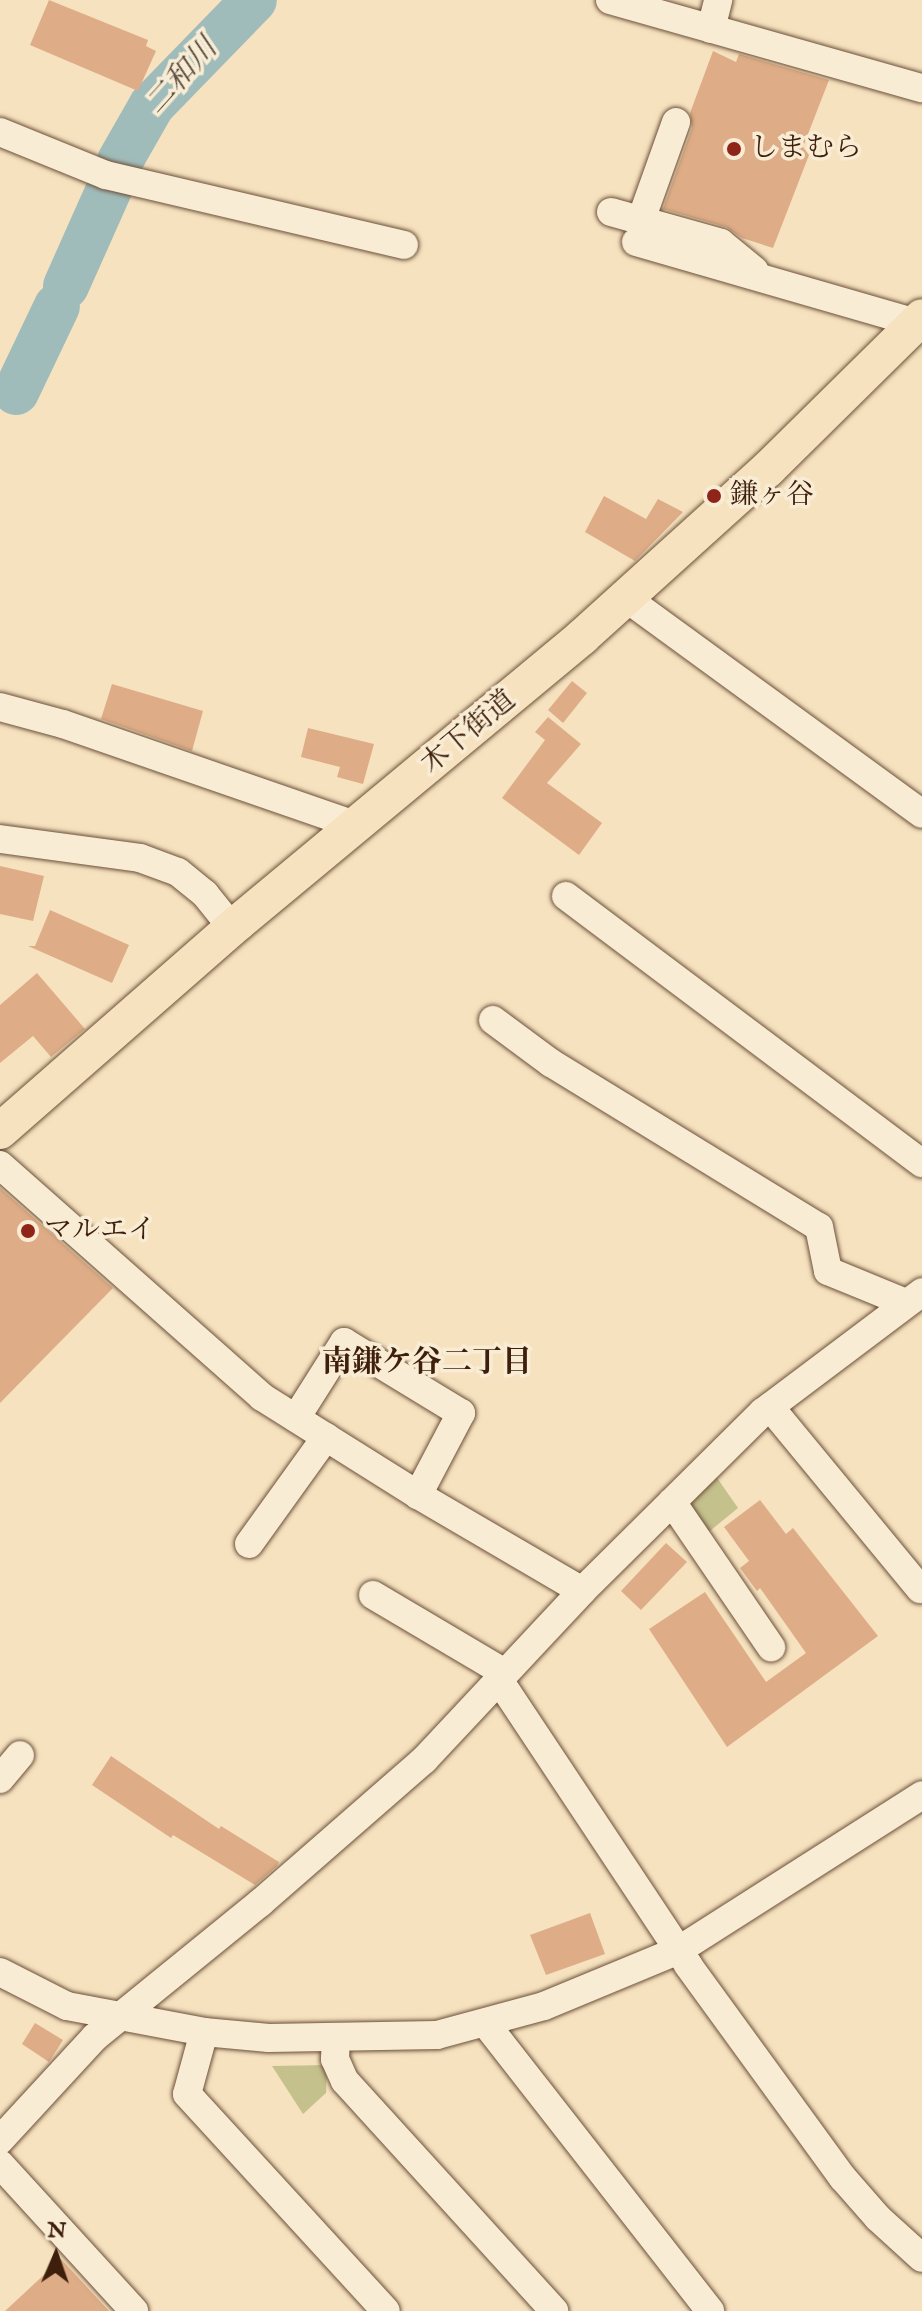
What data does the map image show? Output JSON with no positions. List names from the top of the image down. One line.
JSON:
{"streets":{"main road":["木下街道"]},"districts":["南鎌ケ谷二丁目"],"water":["二和川"],"places":["しまむら","鎌ヶ谷","マルエイ"],"north":"top"}
